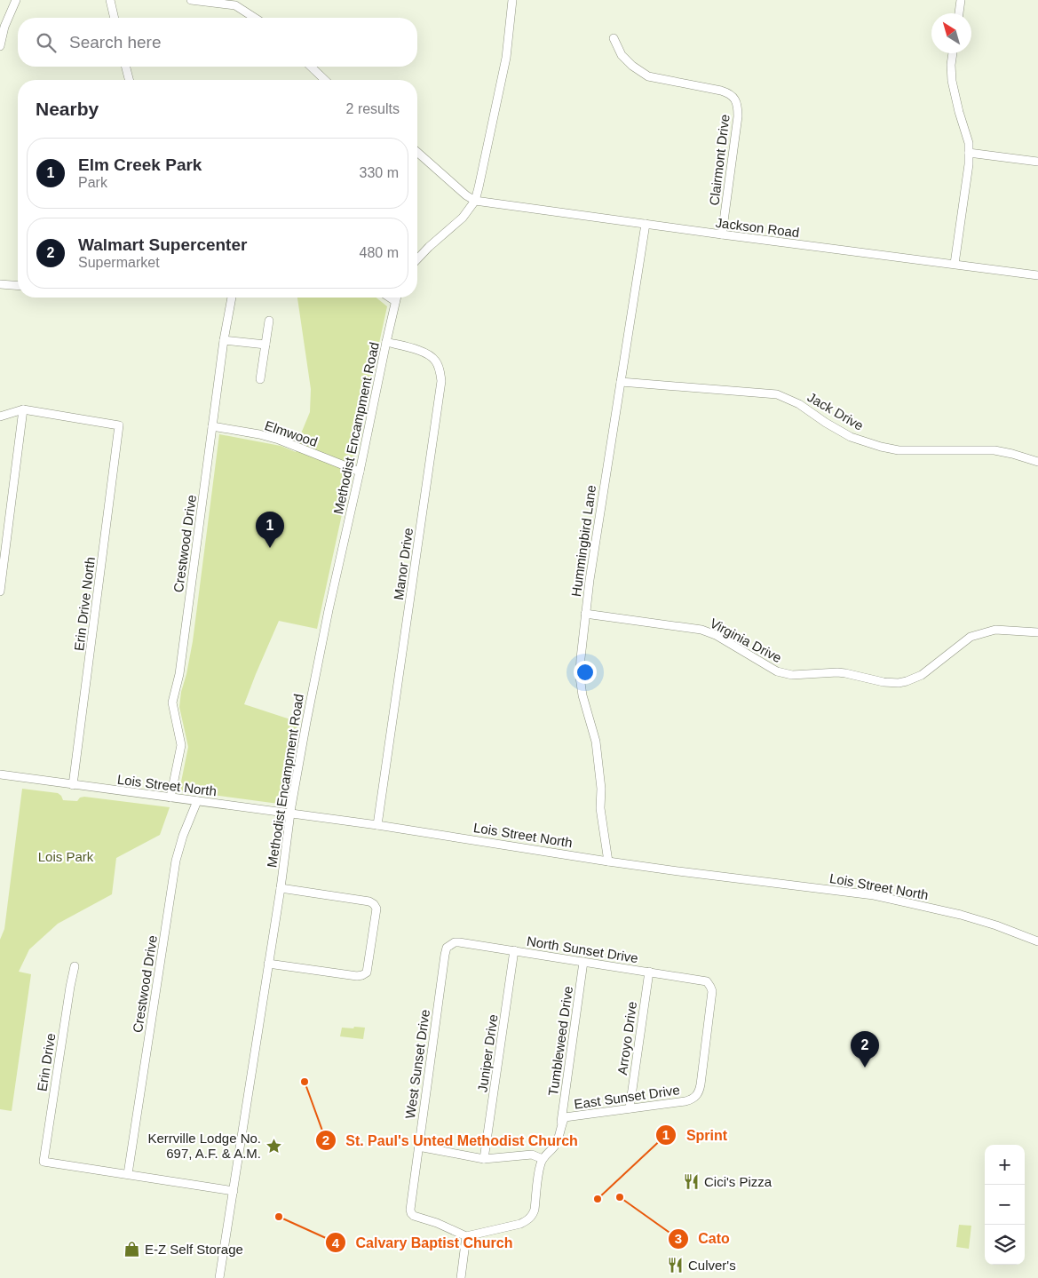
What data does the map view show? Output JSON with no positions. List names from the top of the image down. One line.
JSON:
{"streets":{"street":["Clairmont Drive","Jackson Road","Jack Drive","Methodist Encampment Road","Elmwood","Hummingbird Lane","Crestwood Drive","Manor Drive","Erin Drive North","Virginia Drive","Lois Street North","North Sunset Drive","Arroyo Drive","Tumbleweed Drive","Juniper Drive","Erin Drive","West Sunset Drive","East Sunset Drive"]},"crossings":[["Clairmont Drive","Jackson Road"],["Jackson Road","Hummingbird Lane"],["Jack Drive","Hummingbird Lane"],["Methodist Encampment Road","Elmwood"],["Methodist Encampment Road","Manor Drive"],["Methodist Encampment Road","Lois Street North"],["Elmwood","Crestwood Drive"],["Hummingbird Lane","Virginia Drive"],["Hummingbird Lane","Lois Street North"],["Crestwood Drive","Lois Street North"],["Crestwood Drive","Erin Drive"],["Manor Drive","Lois Street North"],["Erin Drive North","Lois Street North"],["North Sunset Drive","Arroyo Drive"],["North Sunset Drive","Tumbleweed Drive"],["North Sunset Drive","Juniper Drive"],["North Sunset Drive","West Sunset Drive"],["North Sunset Drive","East Sunset Drive"],["Arroyo Drive","East Sunset Drive"],["Tumbleweed Drive","East Sunset Drive"],["West Sunset Drive","East Sunset Drive"]],"parks":["Lois Park"],"places":{"other":["St. Paul's Unted Methodist Church","Cato","Sprint","Calvary Baptist Church"],"place":["Kerrville Lodge No. 697, A.F. & A.M."],"restaurant":["Cici's Pizza","Culver's"],"shop":["E-Z Self Storage"]},"north":"top left","page":{"search":"Search here","heading":["Nearby","2 results"],"list":[{"mark":"1","name":"Elm Creek Park","note":"Park","value":"330 m"},{"mark":"2","name":"Walmart Supercenter","note":"Supermarket","value":"480 m"}],"pins":["1","2"],"map_buttons":["+","−"]}}
